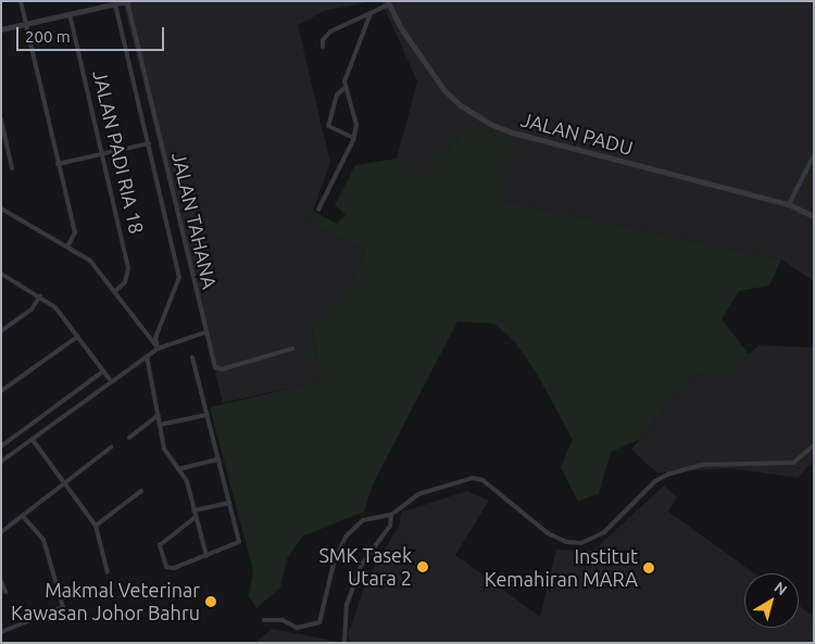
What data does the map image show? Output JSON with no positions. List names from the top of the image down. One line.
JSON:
{"streets":{"street":["JALAN PADU","JALAN PADI RIA 18","JALAN TAHANA"]},"places":["SMK Tasek Utara 2","Institut Kemahiran MARA","Makmal Veterinar Kawasan Johor Bahru"],"scale_bar":"200 m","north":"top right"}
